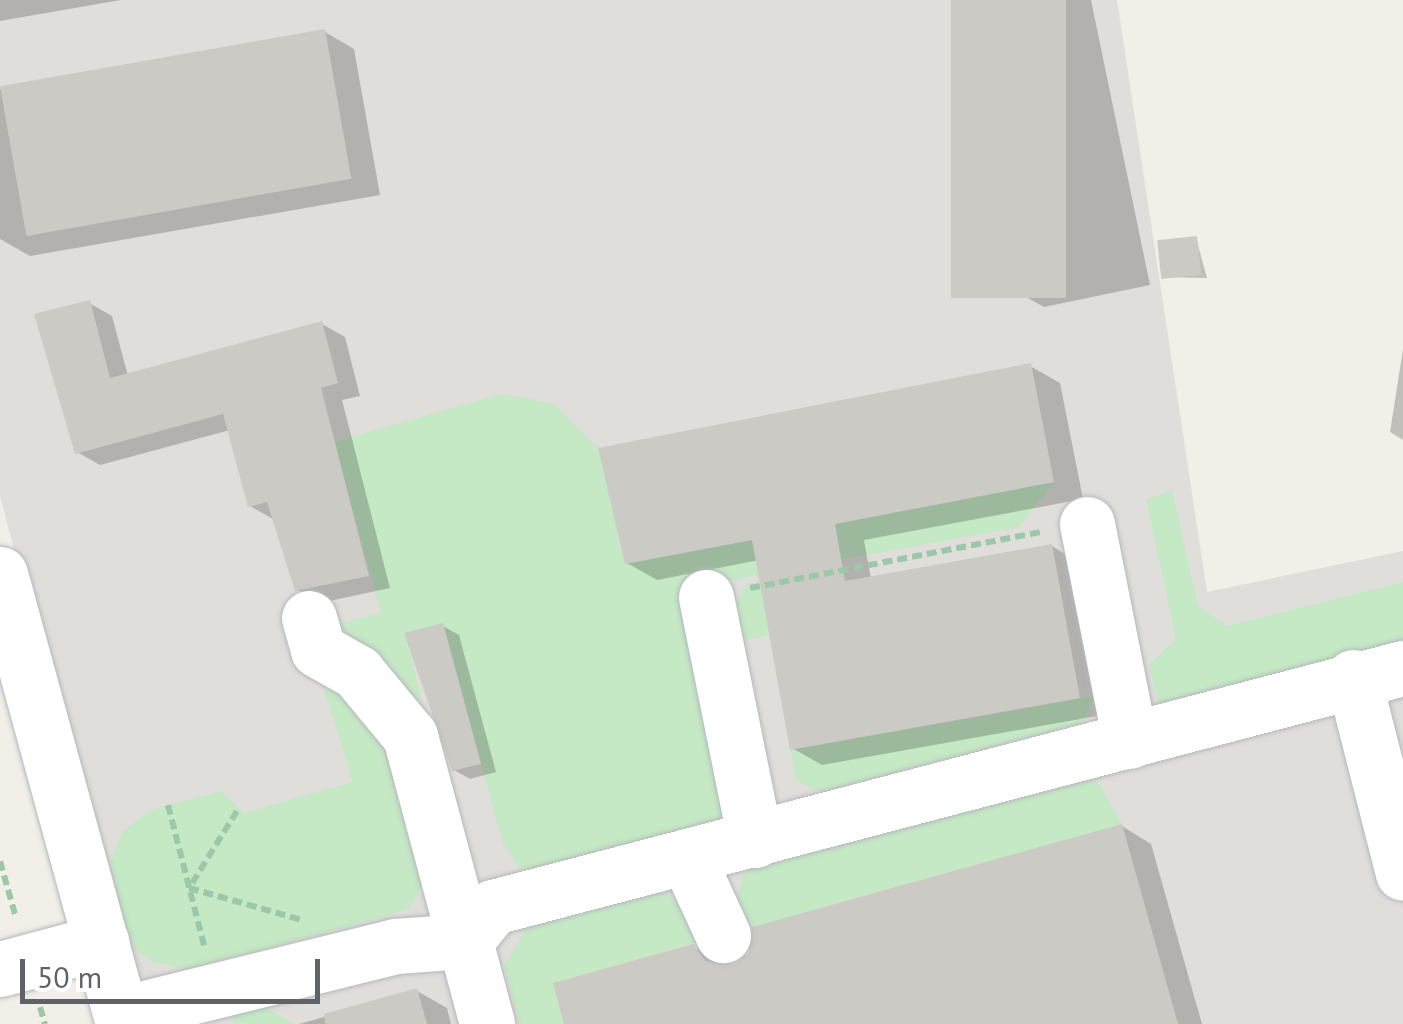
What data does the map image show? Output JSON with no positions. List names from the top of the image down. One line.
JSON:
{"scale_bar":"50 m"}
